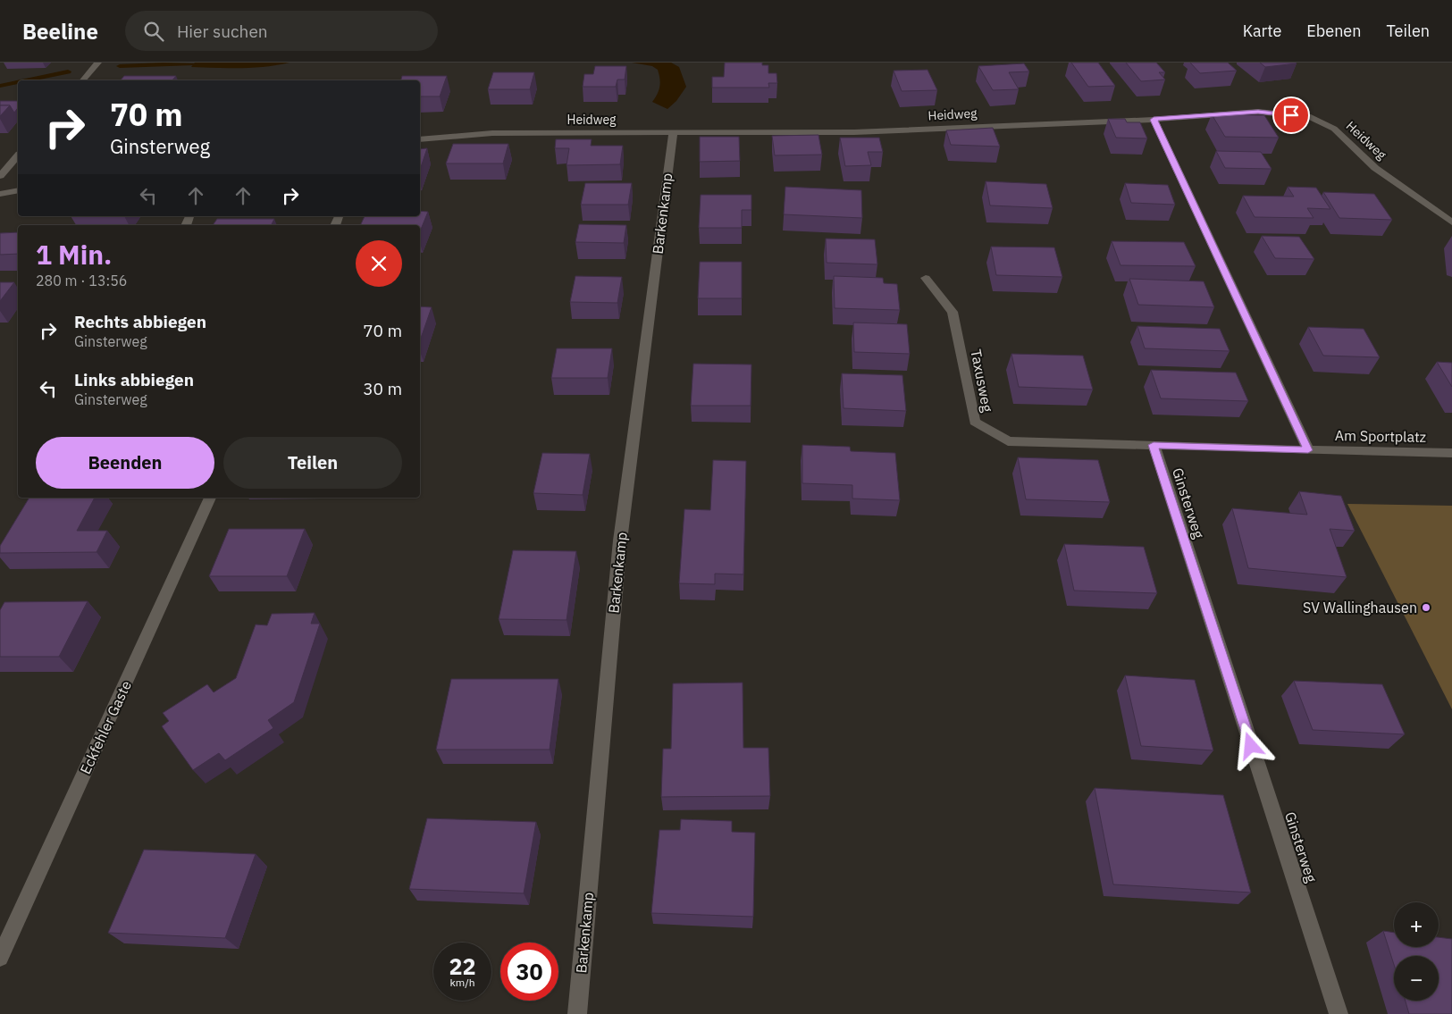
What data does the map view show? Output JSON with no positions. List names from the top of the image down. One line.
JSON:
{"streets":{"street":["Heidweg","Barkenkamp","Taxusweg","Am Sportplatz","Ginsterweg","Eckfehler Gaste"]},"crossings":[["Heidweg","Barkenkamp"],["Taxusweg","Ginsterweg"],["Am Sportplatz","Ginsterweg"]],"places":["SV Wallinghausen"],"page":{"header":"Beeline","search":"Hier suchen","nav":["Karte","Ebenen","Teilen"],"turn":["70 m","Ginsterweg"],"heading":["1 Min.","280 m · 13:56"],"list":[{"name":"Rechts abbiegen","note":"Ginsterweg","value":"70 m"},{"name":"Links abbiegen","note":"Ginsterweg","value":"30 m"}],"buttons":["Beenden","Teilen"],"map_buttons":["+","−"],"speed":"22 km/h","limit":"30"}}
